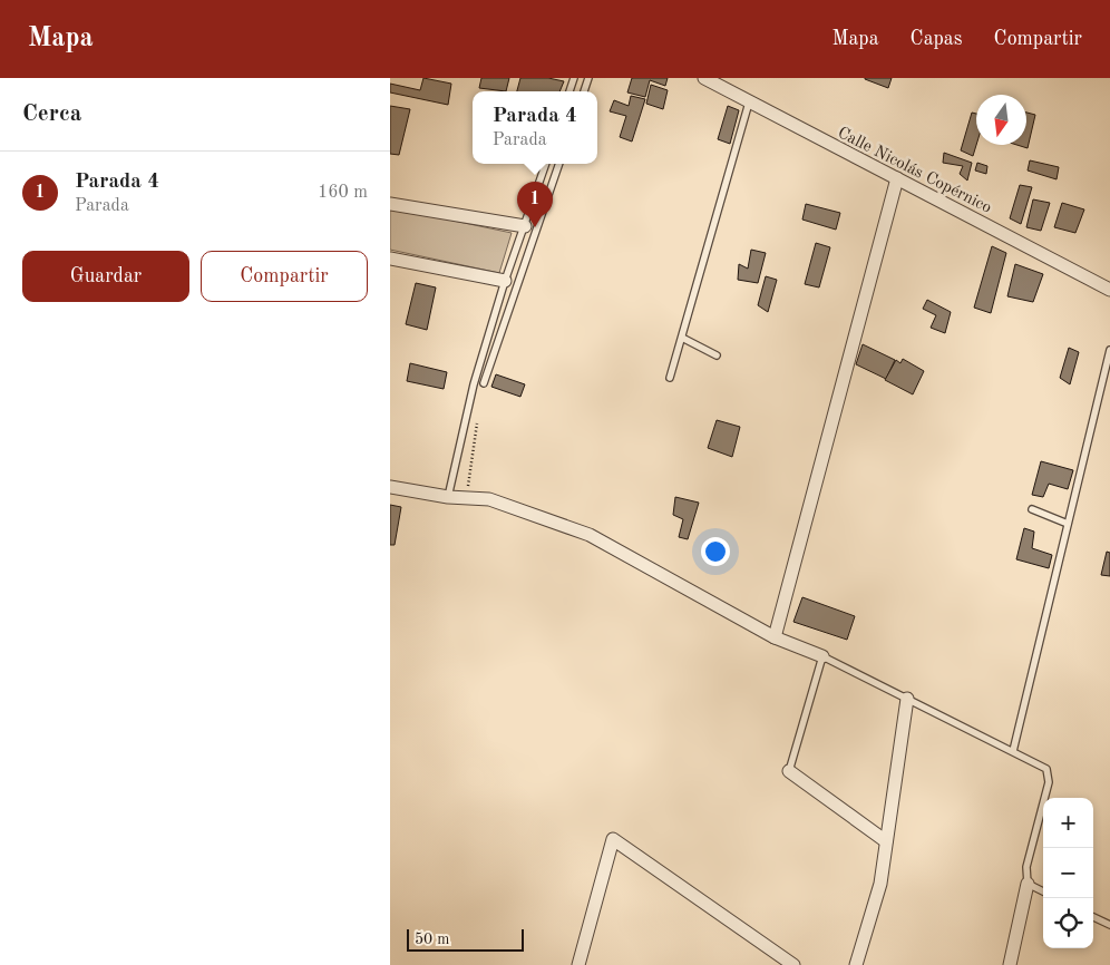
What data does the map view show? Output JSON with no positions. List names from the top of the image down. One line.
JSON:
{"streets":{"street":["Calle Nicolás Copérnico"]},"scale_bar":"50 m","north":"bottom","page":{"header":"Mapa","nav":["Mapa","Capas","Compartir"],"heading":"Cerca","popup":["Parada 4","Parada"],"list":[{"mark":"1","name":"Parada 4","note":"Parada","value":"160 m"}],"pins":"1","buttons":["Guardar","Compartir"],"map_buttons":["+","−"],"scale":"50 m"}}
